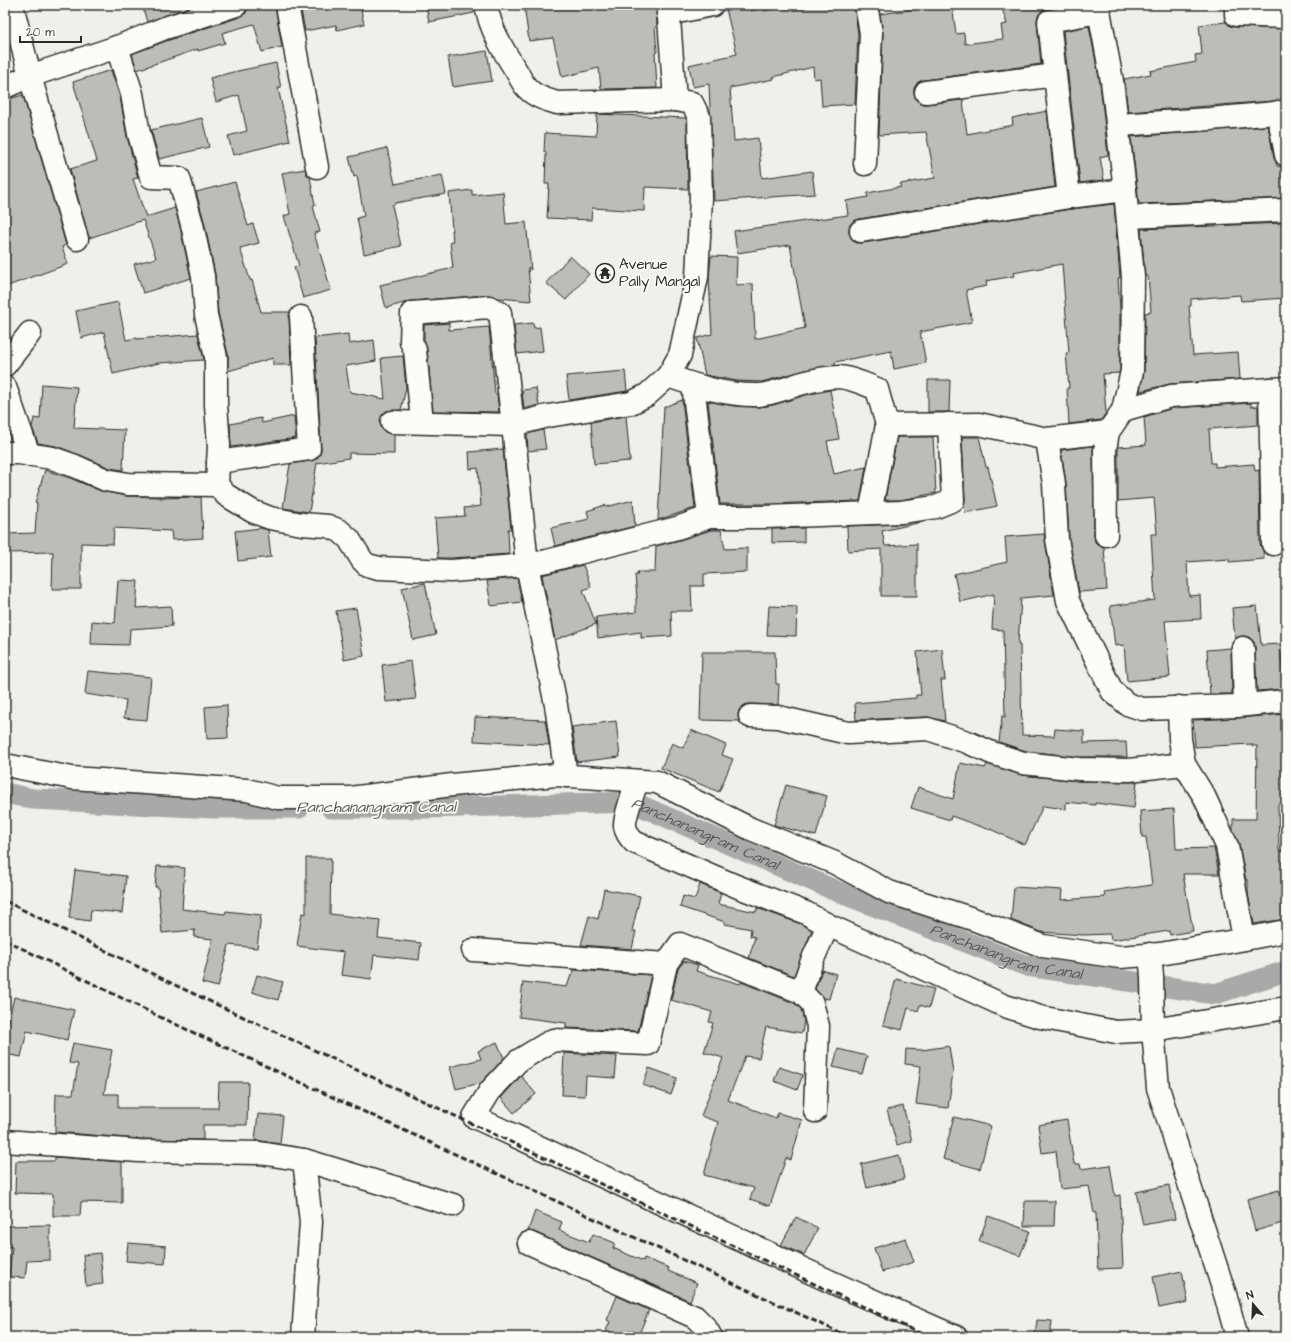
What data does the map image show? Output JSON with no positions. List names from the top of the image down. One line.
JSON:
{"water":["Panchanangram Canal"],"places":{"temple":["Avenue Pally Mangal"]},"scale_bar":"20 m","north":"top"}
